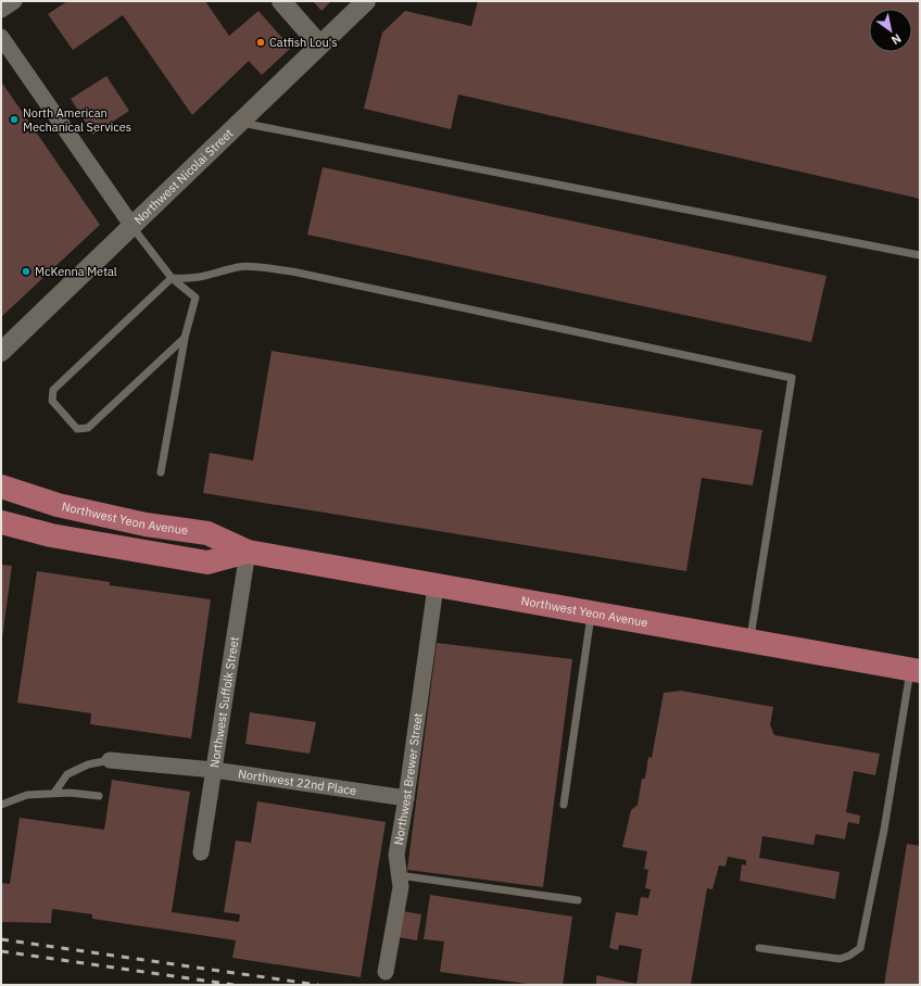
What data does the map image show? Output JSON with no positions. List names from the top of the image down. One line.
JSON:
{"streets":{"highway":["Northwest Yeon Avenue"],"street":["Northwest Nicolai Street","Northwest Suffolk Street","Northwest Brewer Street","Northwest 22nd Place"]},"crossings":[["Northwest Yeon Avenue","Northwest Suffolk Street"],["Northwest Yeon Avenue","Northwest Brewer Street"],["Northwest Suffolk Street","Northwest 22nd Place"],["Northwest Brewer Street","Northwest 22nd Place"]],"places":["Catfish Lou's","North American Mechanical Services","McKenna Metal"],"north":"bottom right"}
